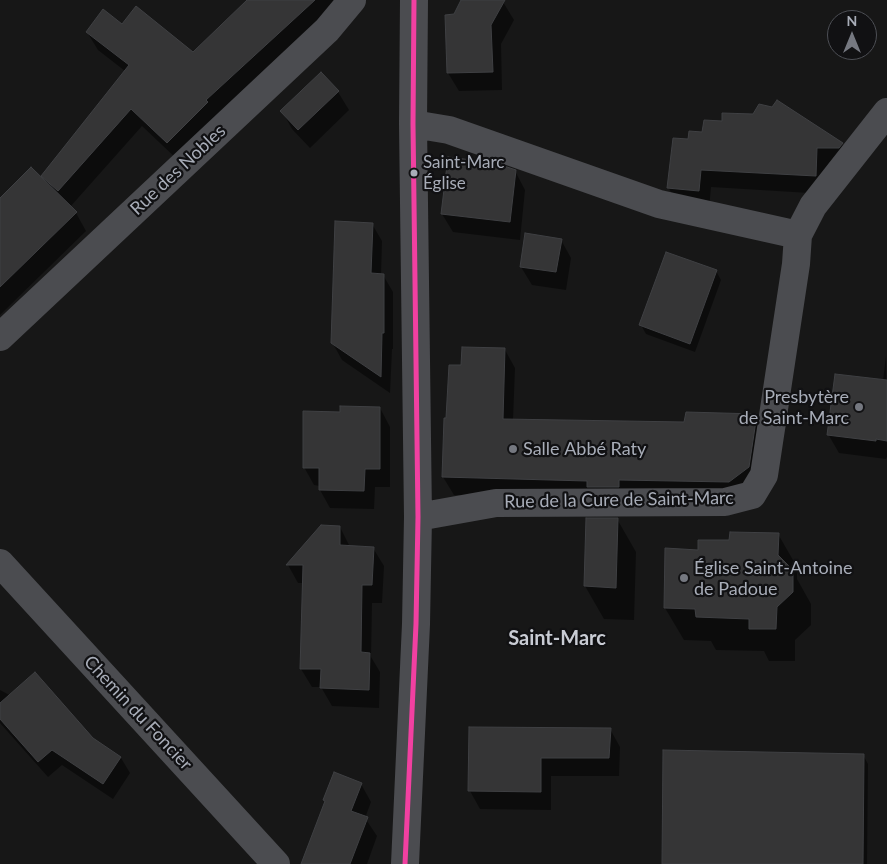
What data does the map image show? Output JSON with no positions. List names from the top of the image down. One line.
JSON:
{"streets":{"street":["Rue des Nobles","Rue de la Cure de Saint-Marc","Chemin du Foncier"]},"districts":["Saint-Marc"],"places":["Saint-Marc Église","Presbytère de Saint-Marc","Salle Abbé Raty","Église Saint-Antoine de Padoue"],"north":"top"}
